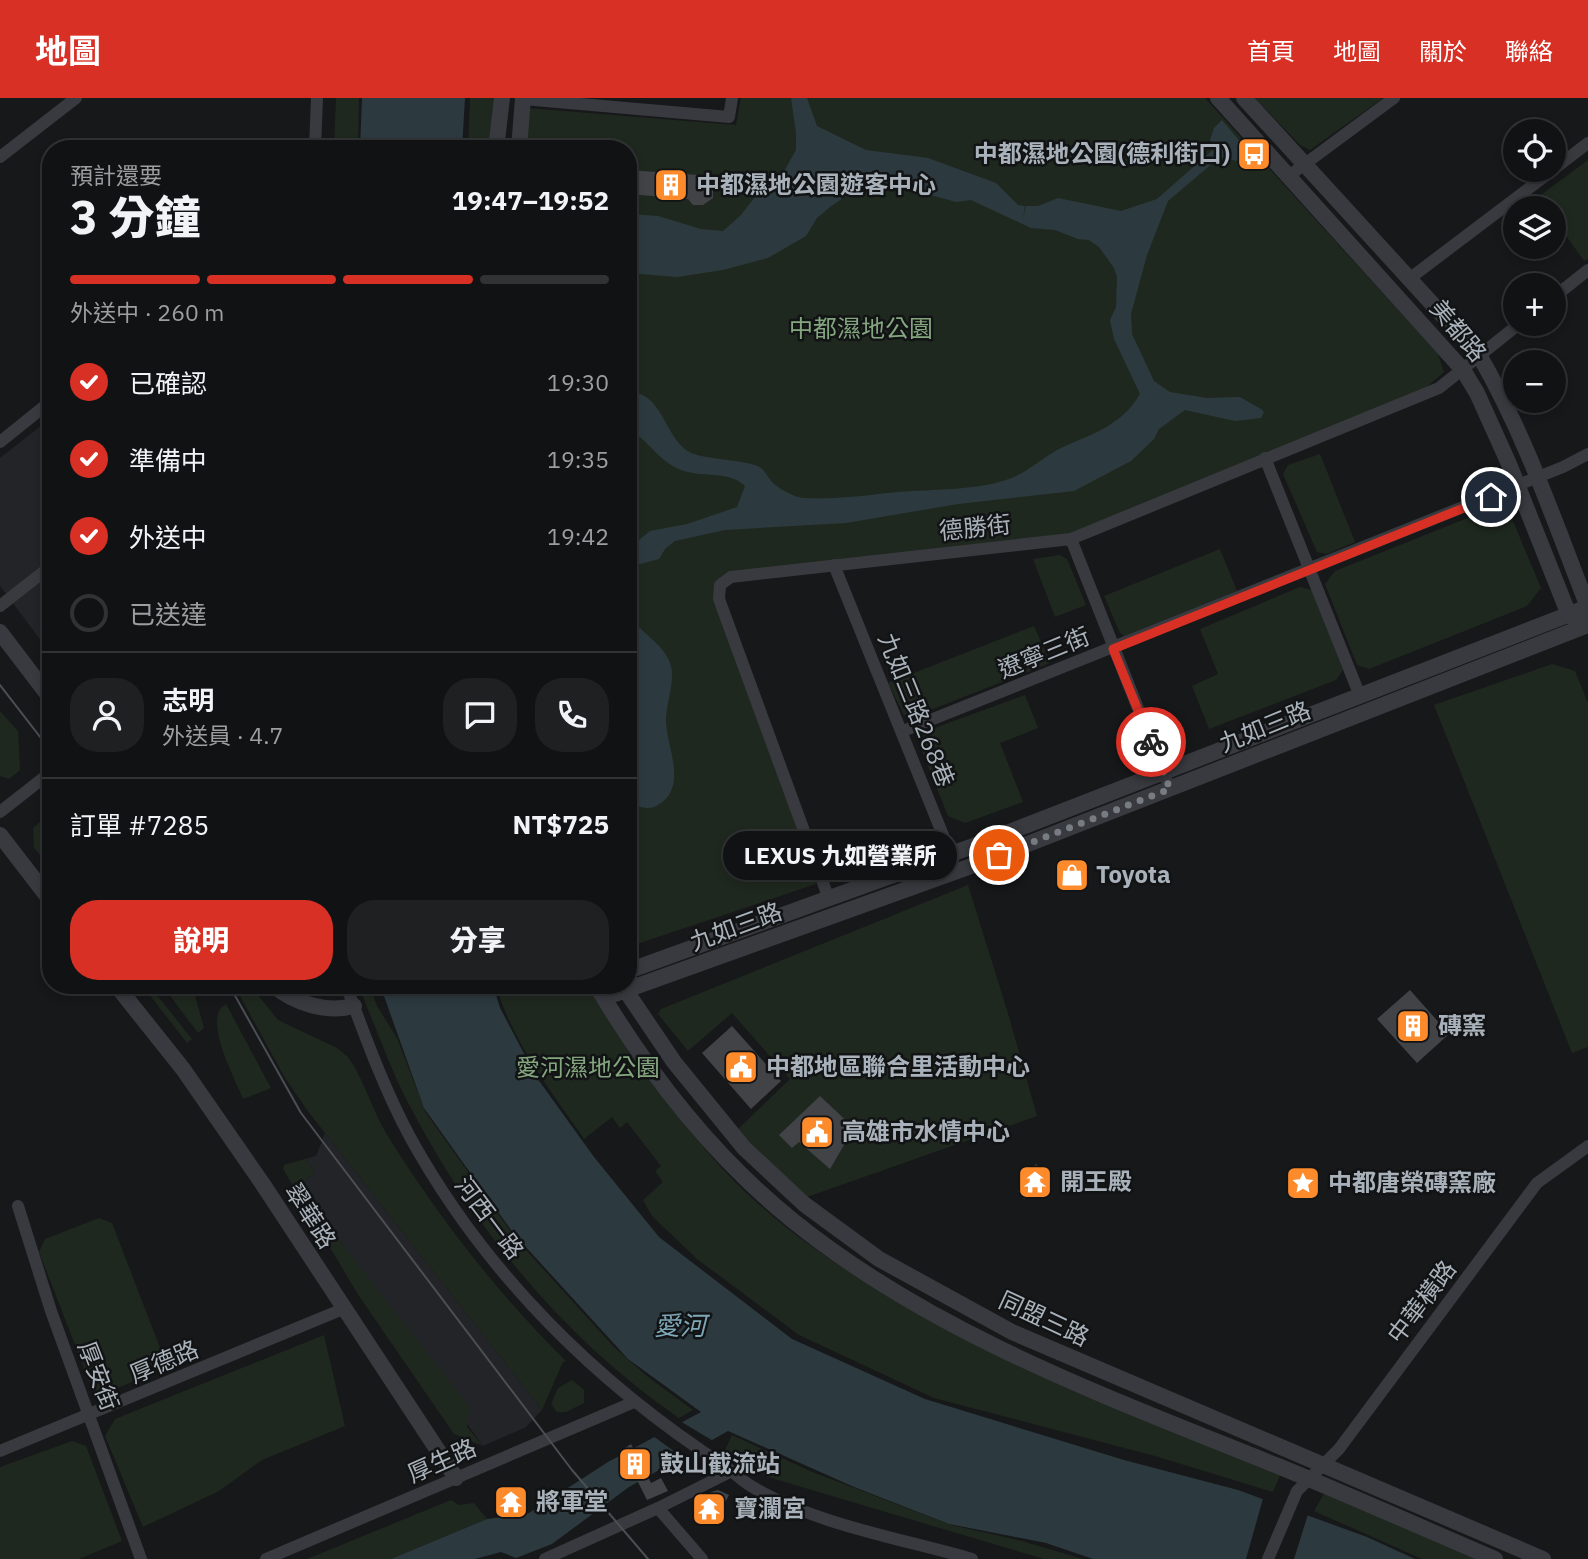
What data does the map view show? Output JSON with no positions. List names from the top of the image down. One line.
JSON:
{"streets":{"street":["美都路","德勝街","遼寧三街","九如三路268巷","九如三路","翠華路","河西一路","中華橫路","同盟三路","厚德路","厚安街","厚生路"]},"crossings":[["美都路","德勝街"],["美都路","遼寧三街"],["美都路","九如三路"],["德勝街","九如三路268巷"],["德勝街","九如三路"],["遼寧三街","九如三路268巷"],["九如三路268巷","九如三路"],["翠華路","厚德路"],["翠華路","厚生路"],["河西一路","厚生路"],["中華橫路","同盟三路"],["厚德路","厚安街"]],"water":["愛河"],"parks":["中都濕地公園","愛河濕地公園"],"places":{"bus stop":["中都濕地公園(德利街口)"],"building":["中都濕地公園遊客中心","磚窯","鼓山截流站"],"other":["LEXUS 九如營業所"],"shop":["Toyota"],"public building":["中都地區聯合里活動中心","高雄市水情中心"],"temple":["開王殿","將軍堂","寶瀾宮"],"place":["中都唐榮磚窯廠"]},"page":{"header":"地圖","nav":["首頁","地圖","關於","聯絡"],"map_buttons":["+","−"],"heading":["3 分鐘","預計還要","19:47–19:52"],"panel":["志明","外送員 · 4.7","訂單 #7285","NT$725"],"bar":"外送中 · 260 m","list":[["已確認","19:30"],["準備中","19:35"],["外送中","19:42"],"已送達"],"bubble":"LEXUS 九如營業所","buttons":["說明","分享"]}}
